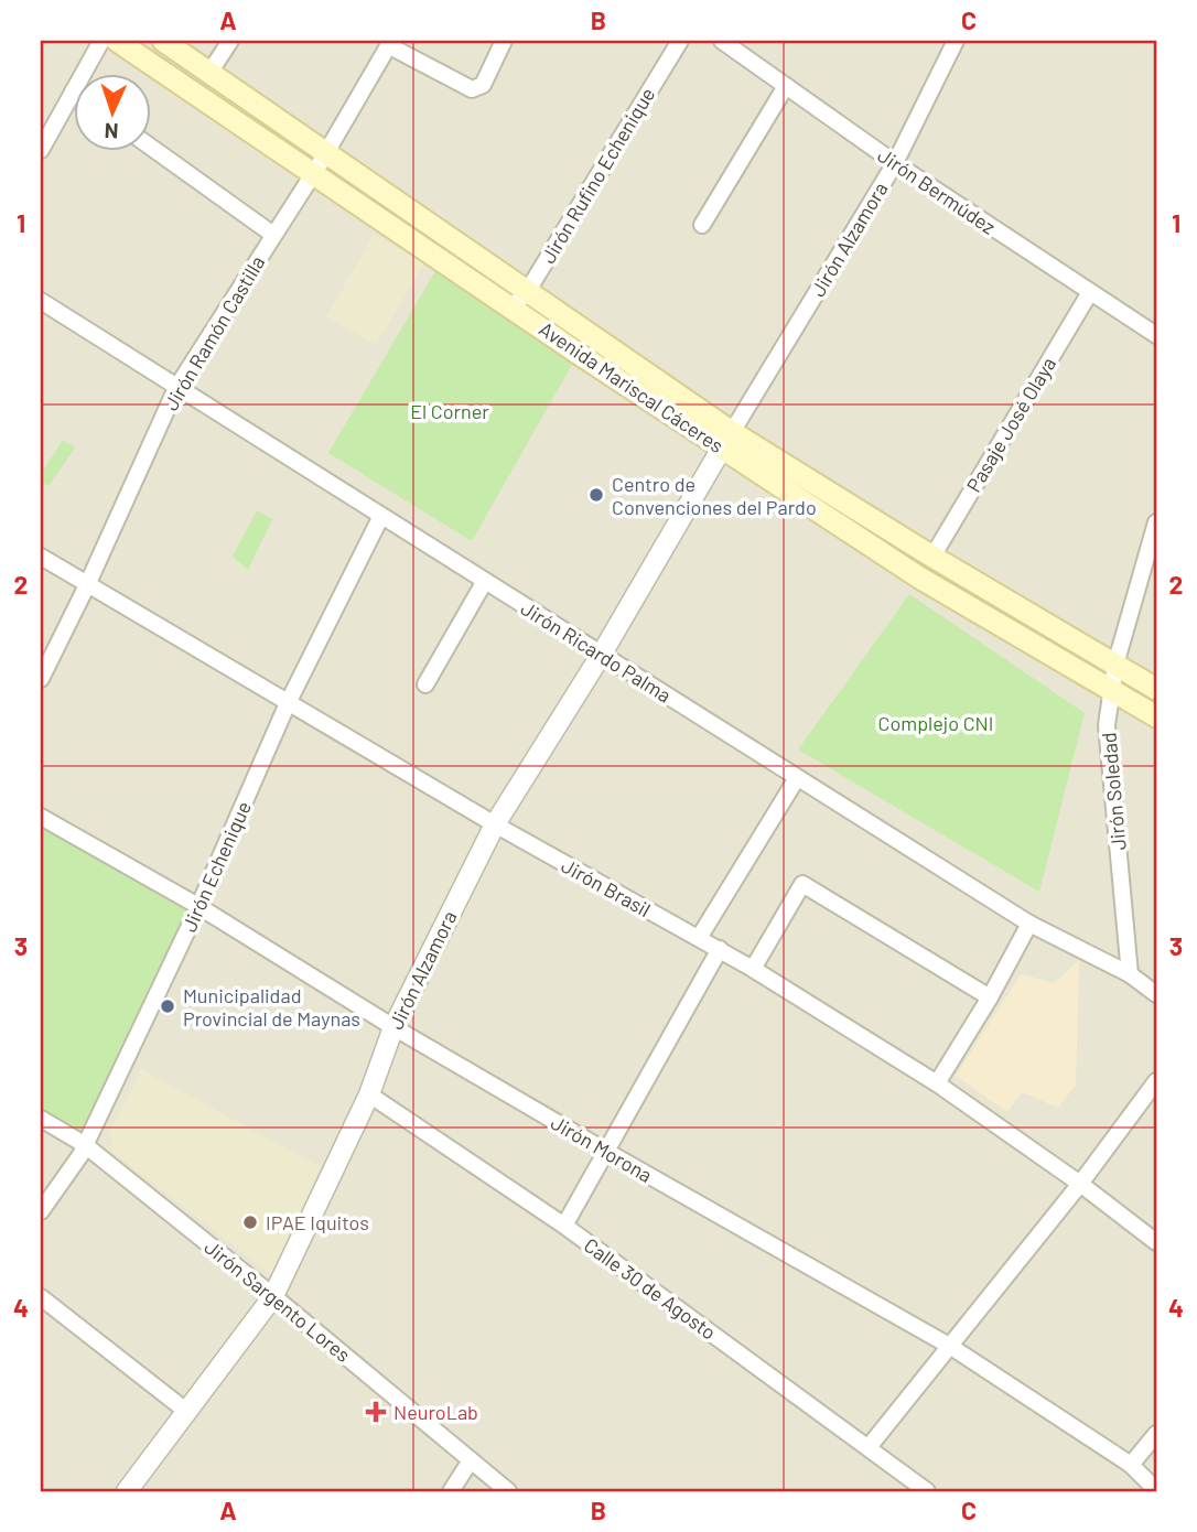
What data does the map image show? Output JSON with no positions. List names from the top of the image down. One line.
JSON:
{"streets":{"main road":["Avenida Mariscal Cáceres"],"street":["Jirón Rufino Echenique","Jirón Bermúdez","Jirón Alzamora","Jirón Ramón Castilla","Pasaje José Olaya","Jirón Ricardo Palma","Jirón Soledad","Jirón Echenique","Jirón Brasil","Jirón Morona","Calle 30 de Agosto","Jirón Sargento Lores"]},"crossings":[["Jirón Rufino Echenique","Avenida Mariscal Cáceres"],["Jirón Bermúdez","Jirón Alzamora"],["Jirón Bermúdez","Pasaje José Olaya"],["Jirón Alzamora","Avenida Mariscal Cáceres"],["Jirón Alzamora","Jirón Ricardo Palma"],["Jirón Alzamora","Jirón Brasil"],["Jirón Alzamora","Jirón Morona"],["Jirón Alzamora","Calle 30 de Agosto"],["Jirón Alzamora","Jirón Sargento Lores"],["Jirón Ramón Castilla","Avenida Mariscal Cáceres"],["Jirón Ramón Castilla","Jirón Ricardo Palma"],["Jirón Ramón Castilla","Jirón Brasil"],["Avenida Mariscal Cáceres","Pasaje José Olaya"],["Avenida Mariscal Cáceres","Jirón Soledad"],["Jirón Ricardo Palma","Jirón Soledad"],["Jirón Ricardo Palma","Jirón Echenique"],["Jirón Echenique","Jirón Brasil"],["Jirón Echenique","Jirón Morona"],["Jirón Echenique","Jirón Sargento Lores"]],"parks":["El Corner","Complejo CNI"],"places":{"other":["Centro de Convenciones del Pardo","Municipalidad Provincial de Maynas","IPAE Iquitos"],"health":["NeuroLab"]},"north":"bottom","grid":{"columns":["A","B","C"],"rows":["1","2","3","4"]}}
